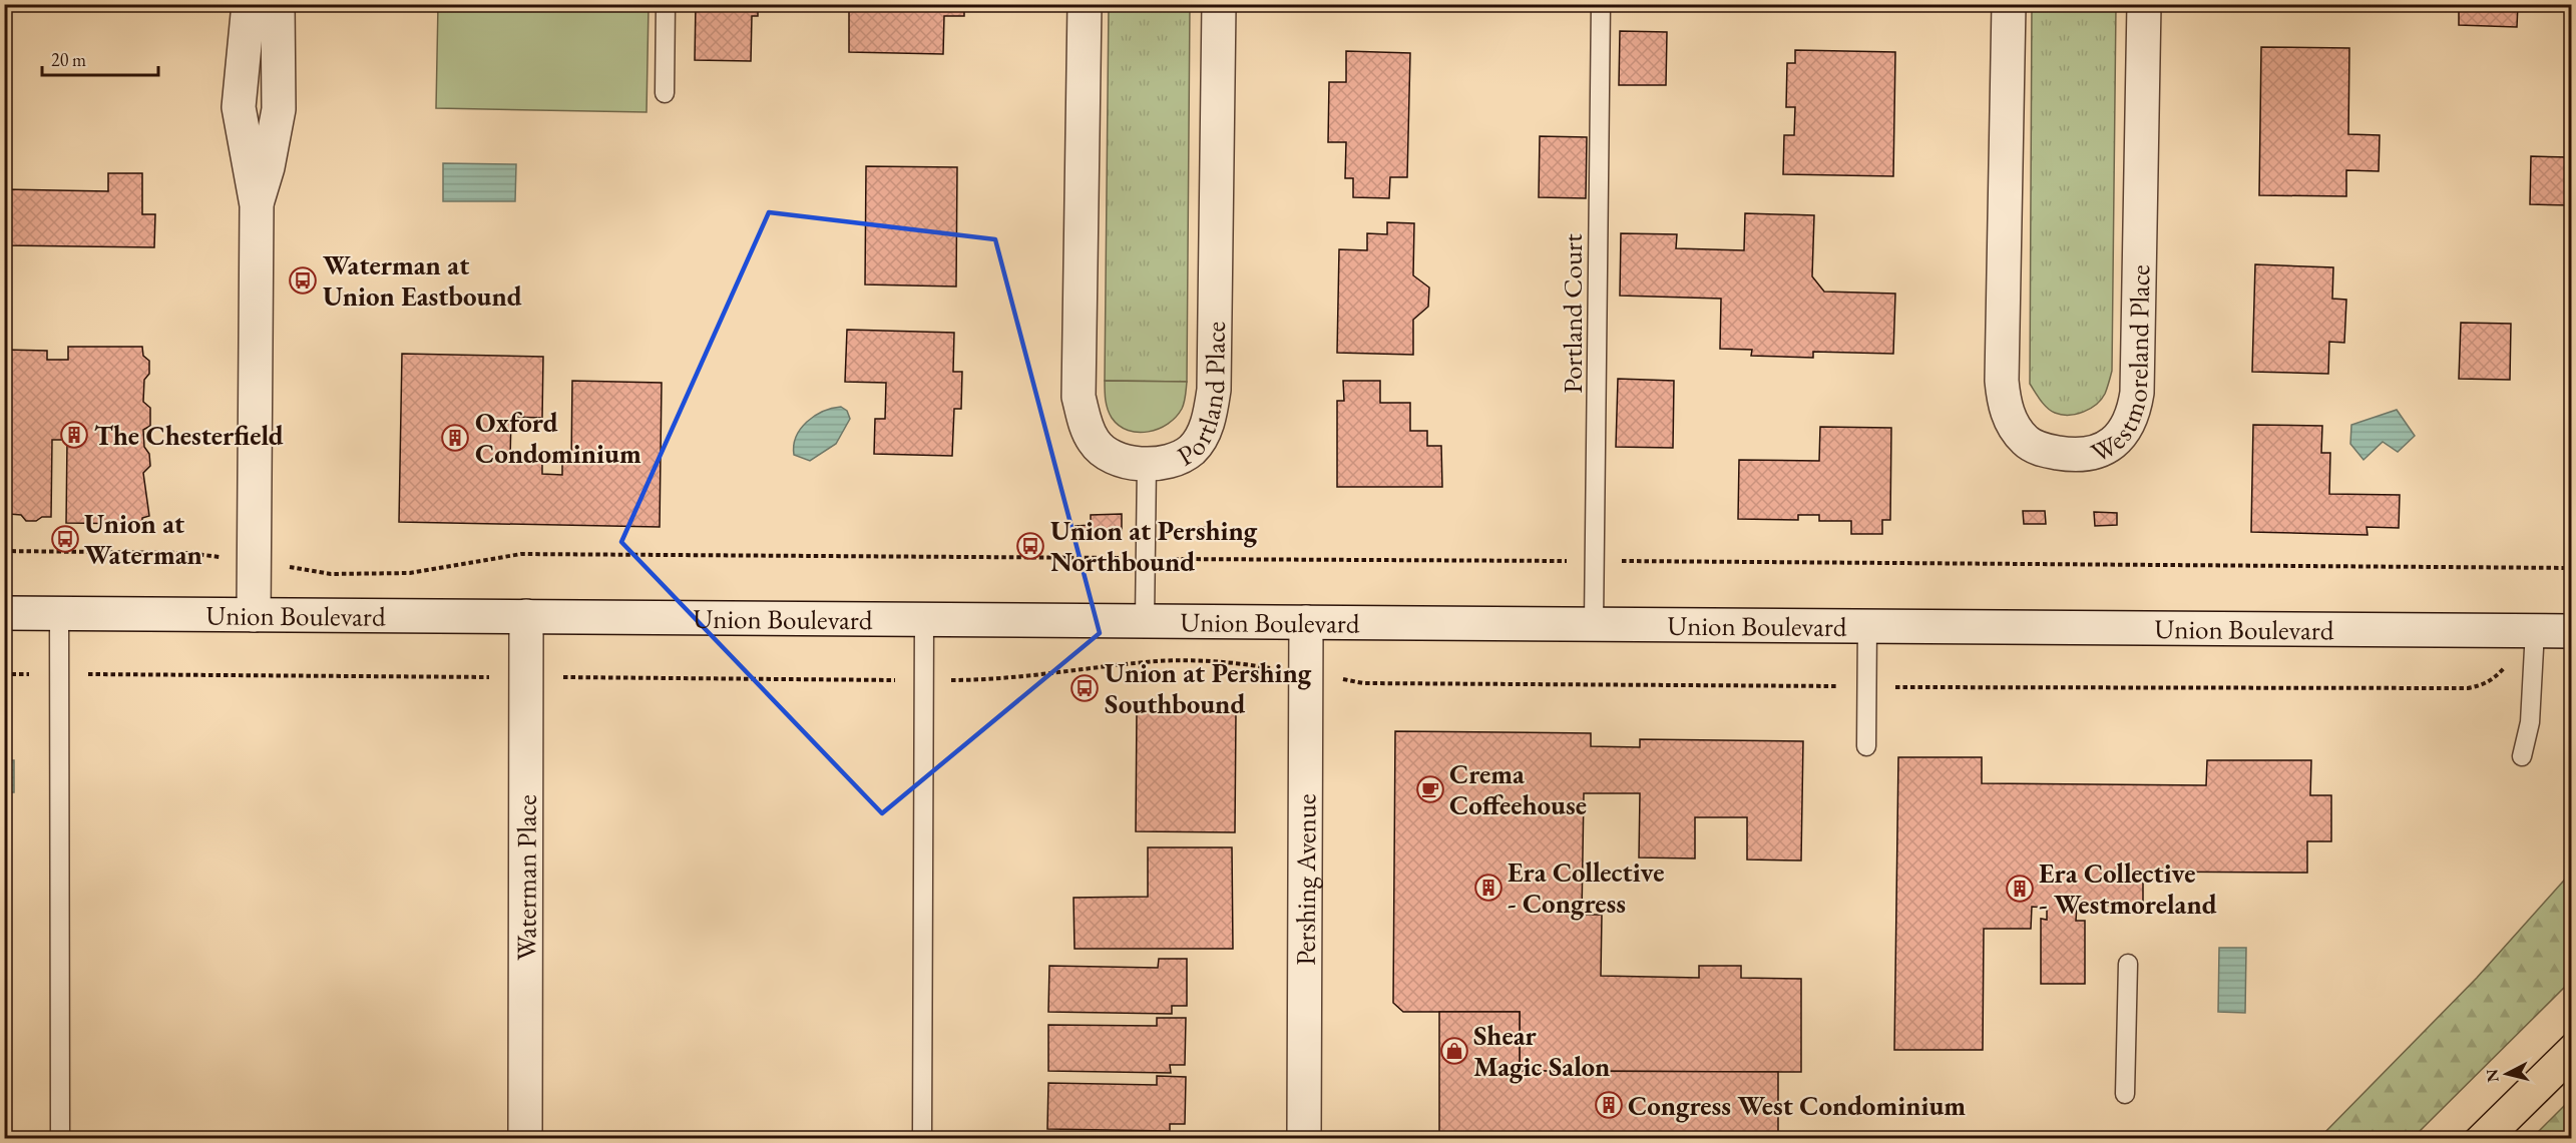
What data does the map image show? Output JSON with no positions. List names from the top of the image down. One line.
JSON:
{"streets":{"street":["Westmoreland Place","Portland Place","Union Boulevard","Waterman Place","Pershing Avenue"],"lane":["Portland Court"]},"crossings":[["Portland Court","Union Boulevard"],["Union Boulevard","Waterman Place"],["Union Boulevard","Pershing Avenue"]],"places":{"bus stop":["Waterman at Union Eastbound","Union at Waterman","Union at Pershing Northbound","Union at Pershing Southbound"],"building":["The Chesterfield","Oxford Condominium","Era Collective - Congress","Era Collective - Westmoreland","Congress West Condominium"],"cafe":["Crema Coffeehouse"],"shop":["Shear Magic Salon"]},"scale_bar":"20 m","north":"left"}
